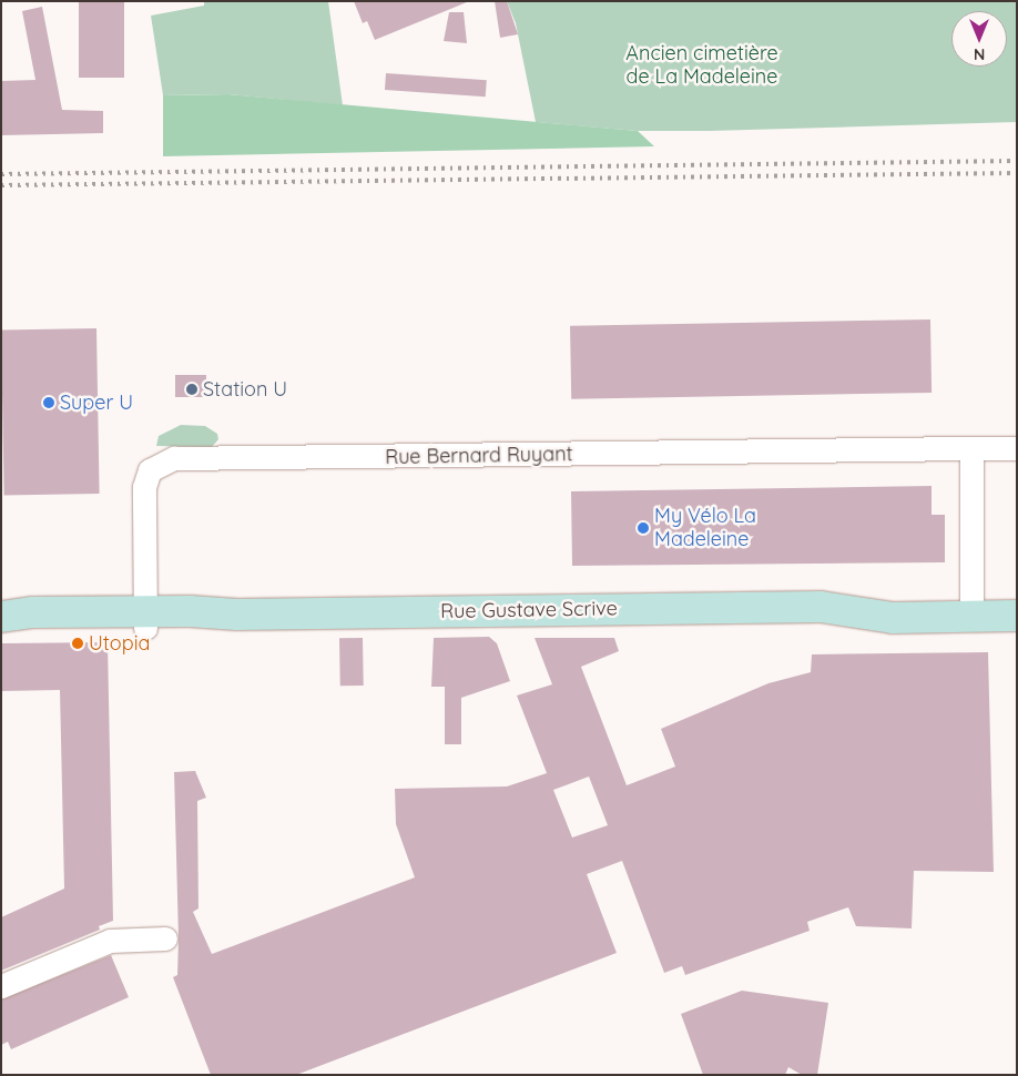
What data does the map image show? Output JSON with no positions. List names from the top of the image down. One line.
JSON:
{"streets":{"street":["Rue Bernard Ruyant","Rue Gustave Scrive"]},"crossings":[["Rue Bernard Ruyant","Rue Gustave Scrive"]],"parks":["Ancien cimetière de La Madeleine"],"places":["Station U","Super U","My Vélo La Madeleine","Utopia"],"north":"bottom"}
